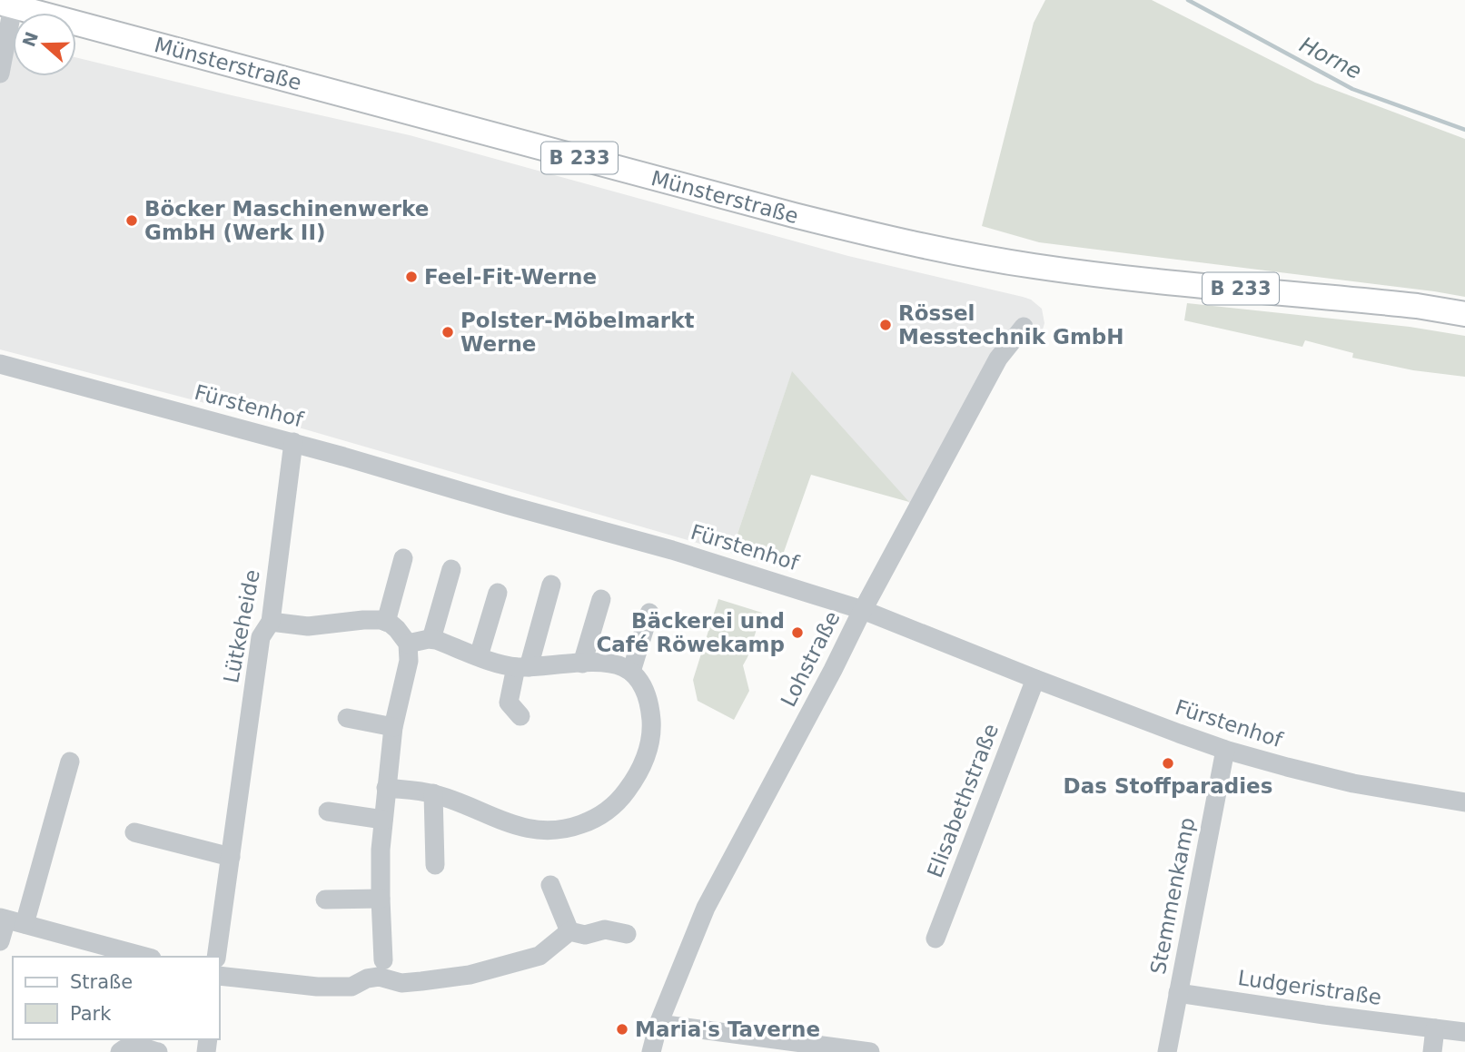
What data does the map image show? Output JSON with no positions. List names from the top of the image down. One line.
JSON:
{"streets":{"main road":["Münsterstraße","B 233"],"street":["Fürstenhof","Lütkeheide","Lohstraße","Elisabethstraße","Stemmenkamp","Ludgeristraße"]},"crossings":[["Fürstenhof","Lütkeheide"],["Fürstenhof","Lohstraße"],["Fürstenhof","Elisabethstraße"],["Fürstenhof","Stemmenkamp"],["Stemmenkamp","Ludgeristraße"]],"water":["Horne"],"places":["Böcker Maschinenwerke GmbH (Werk II)","Feel-Fit-Werne","Rössel Messtechnik GmbH","Polster-Möbelmarkt Werne","Bäckerei und Café Röwekamp","Das Stoffparadies","Maria's Taverne"],"legend":["Straße","Park"],"north":"left"}
